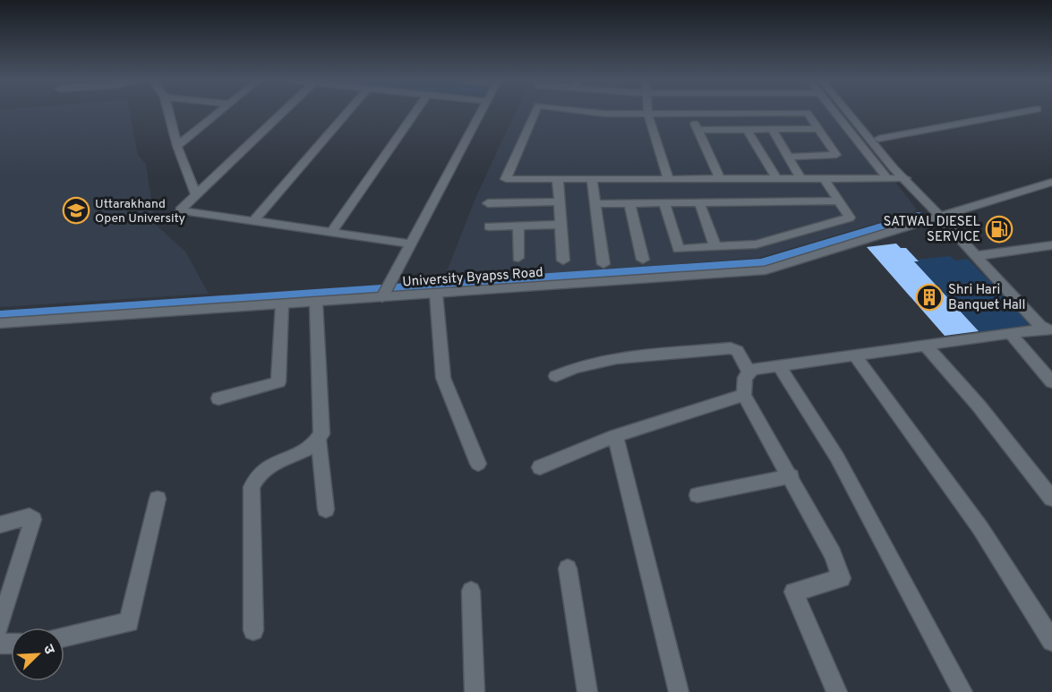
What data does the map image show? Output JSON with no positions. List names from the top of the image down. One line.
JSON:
{"streets":{"street":["University Byapss Road"]},"places":{"school or university":["Uttarakhand Open University"],"fuel station":["SATWAL DIESEL SERVICE"],"building":["Shri Hari Banquet Hall"]},"north":"top right"}
